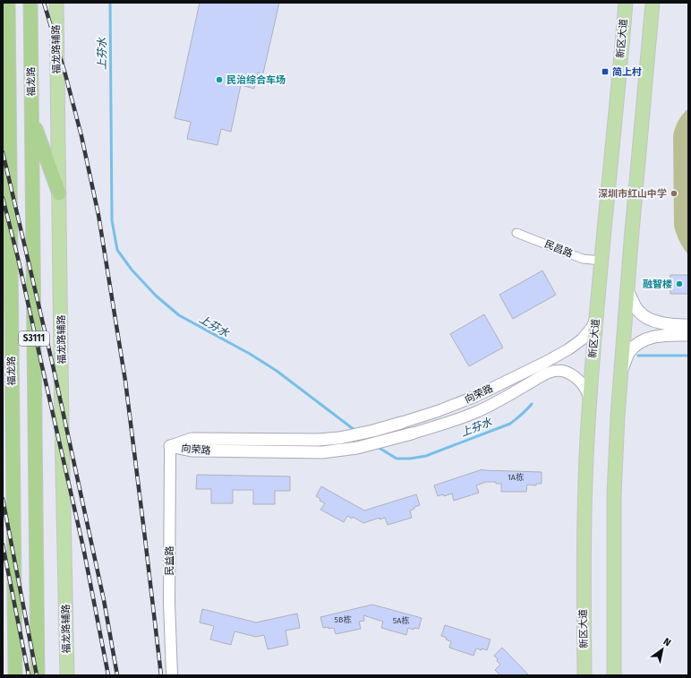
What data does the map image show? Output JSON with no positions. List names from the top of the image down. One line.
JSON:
{"streets":{"highway":["福龙路","S3111"],"main road":["新区大道","福龙路辅路","向荣路"],"street":["民昌路","民益路"]},"crossings":[["新区大道","民昌路"],["新区大道","向荣路"],["向荣路","民益路"]],"water":["上芬水"],"places":{"transit":["简上村"],"other":["民治综合车场","深圳市红山中学","融智楼"]},"house_numbers":["1A栋","5B栋","5A栋"],"north":"top right"}
